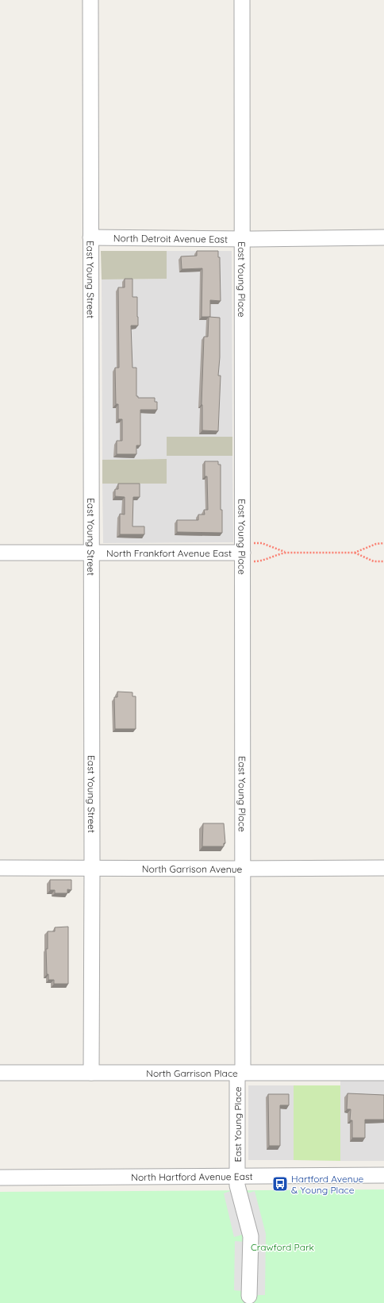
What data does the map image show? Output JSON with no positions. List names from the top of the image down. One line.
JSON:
{"streets":{"street":["North Detroit Avenue East","East Young Street","East Young Place","North Frankfort Avenue East","North Garrison Avenue","North Garrison Place","North Hartford Avenue East"]},"crossings":[["North Detroit Avenue East","East Young Street"],["North Detroit Avenue East","East Young Place"],["East Young Street","North Frankfort Avenue East"],["East Young Street","North Garrison Avenue"],["East Young Street","North Garrison Place"],["East Young Place","North Frankfort Avenue East"],["East Young Place","North Garrison Avenue"],["East Young Place","North Garrison Place"],["East Young Place","North Hartford Avenue East"]],"parks":["Crawford Park"],"places":{"bus stop":["Hartford Avenue & Young Place"]}}
